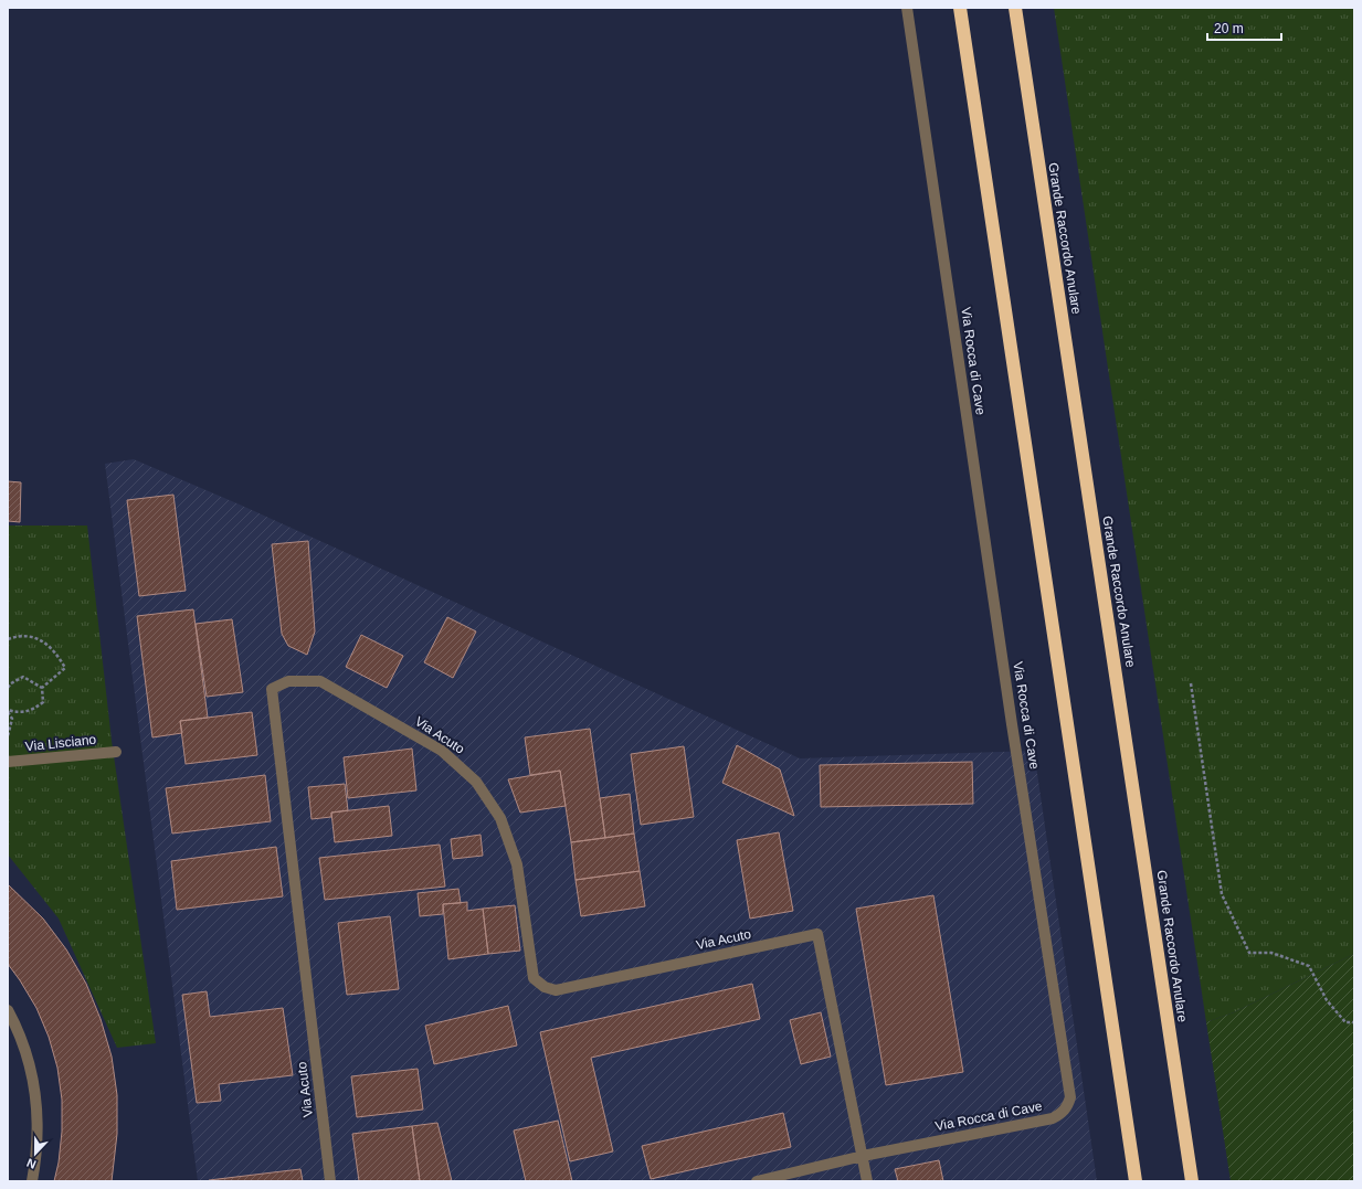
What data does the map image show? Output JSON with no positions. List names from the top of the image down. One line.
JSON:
{"streets":{"highway":["Grande Raccordo Anulare"],"street":["Via Rocca di Cave","Via Acuto","Via Lisciano"]},"crossings":[["Via Rocca di Cave","Via Acuto"]],"scale_bar":"20 m","north":"bottom"}
